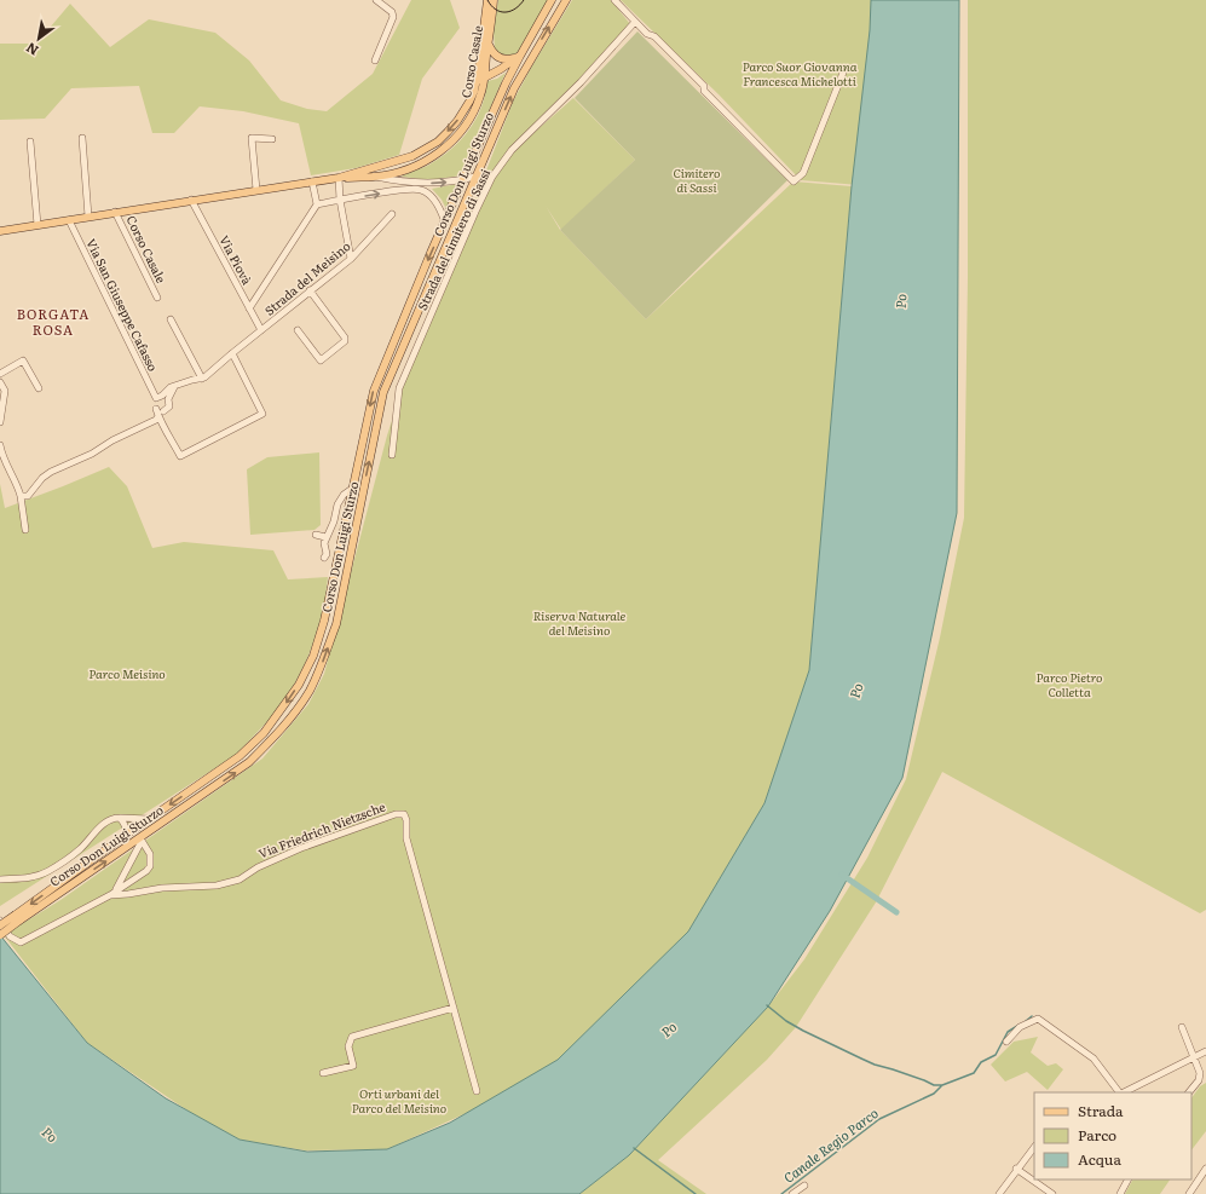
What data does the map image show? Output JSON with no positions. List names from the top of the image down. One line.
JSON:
{"streets":{"main road":["Corso Casale","Corso Don Luigi Sturzo"],"street":["Strada del cimitero di Sassi","Via Piovà","Strada del Meisino","Via San Giuseppe Cafasso","Via Friedrich Nietzsche"]},"crossings":[["Corso Casale","Via Piovà"],["Corso Casale","Via San Giuseppe Cafasso"],["Via Piovà","Strada del Meisino"],["Strada del Meisino","Via San Giuseppe Cafasso"]],"districts":["BORGATA ROSA"],"water":["Po","Canale Regio Parco"],"parks":["Parco Suor Giovanna Francesca Michelotti","Cimitero di Sassi","Riserva Naturale del Meisino","Parco Meisino","Parco Pietro Colletta","Orti urbani del Parco del Meisino"],"legend":["Strada","Parco","Acqua"],"north":"bottom left"}
